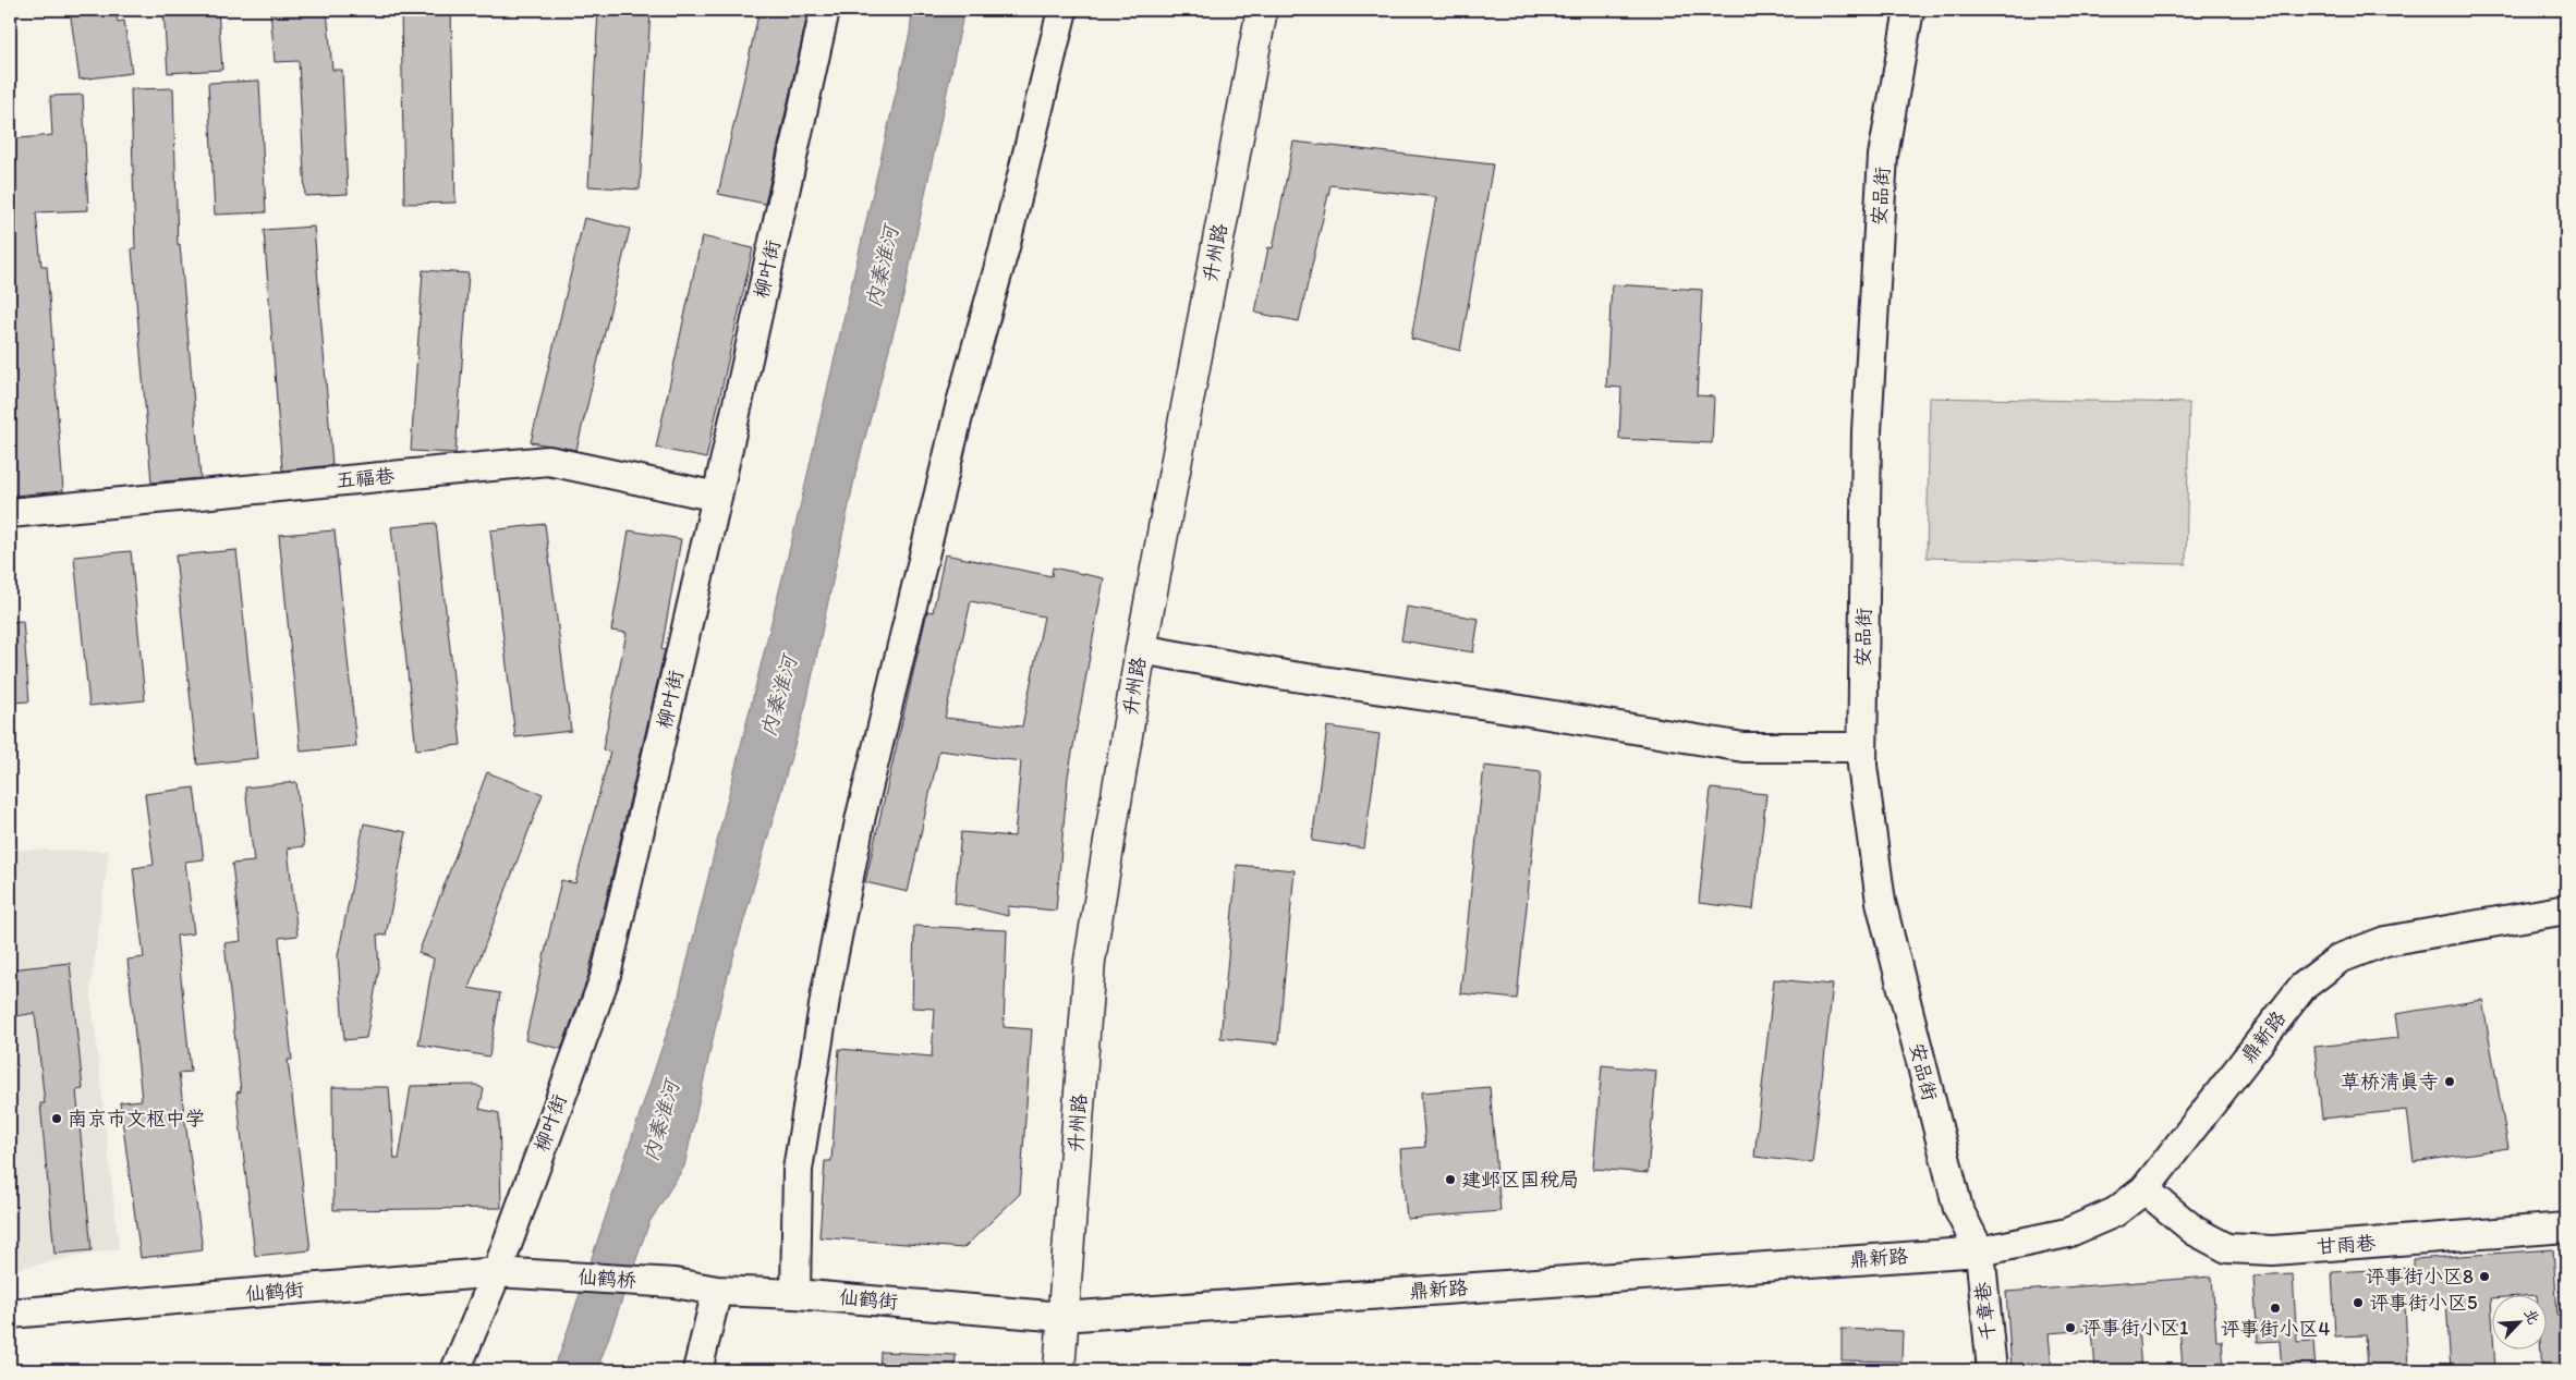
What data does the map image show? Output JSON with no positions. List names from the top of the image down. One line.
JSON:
{"streets":{"main road":["升州路"],"street":["安品街","柳叶街","五福巷","鼎新路","甘雨巷","仙鹤桥","仙鹤街","千章巷"]},"crossings":[["安品街","鼎新路"],["安品街","千章巷"],["升州路","鼎新路"],["升州路","仙鹤街"],["柳叶街","五福巷"],["柳叶街","仙鹤街"],["鼎新路","甘雨巷"],["鼎新路","仙鹤街"],["鼎新路","千章巷"],["仙鹤桥","仙鹤街"]],"water":["内秦淮河"],"places":["草桥清真寺","南京市文枢中学","建邺区国税局","评事街小区8","评事街小区5","评事街小区4","评事街小区1"],"north":"top right"}
